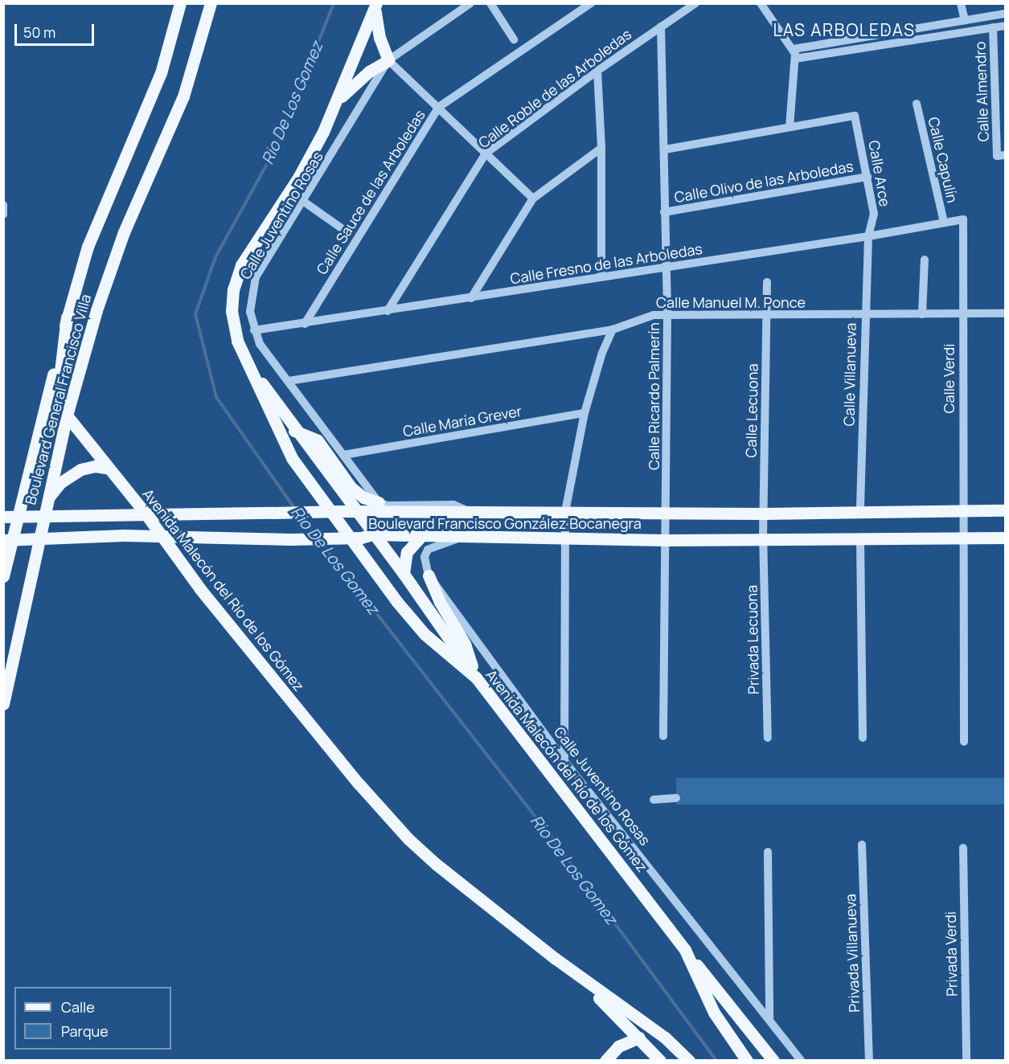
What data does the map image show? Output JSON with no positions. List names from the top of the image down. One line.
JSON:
{"streets":{"main road":["Boulevard General Francisco Villa","Boulevard Francisco González Bocanegra","Avenida Malecón del Río de los Gómez"],"street":["Calle Roble de las Arboledas","Calle Almendro","Calle Capulín","Calle Arce","Calle Olivo de las Arboledas","Calle Sauce de las Arboledas","Calle Juventino Rosas","Calle Fresno de las Arboledas","Calle Manuel M. Ponce","Calle Villanueva","Calle Verdi","Calle Ricardo Palmerín","Calle Lecuona","Calle María Grever","Privada Lecuona","Privada Villanueva","Privada Verdi"]},"crossings":[["Calle Roble de las Arboledas","Calle Fresno de las Arboledas"],["Calle Roble de las Arboledas","Calle Ricardo Palmerín"],["Calle Capulín","Calle Fresno de las Arboledas"],["Calle Arce","Calle Olivo de las Arboledas"],["Calle Arce","Calle Fresno de las Arboledas"],["Calle Arce","Calle Villanueva"],["Calle Olivo de las Arboledas","Calle Ricardo Palmerín"],["Calle Sauce de las Arboledas","Calle Fresno de las Arboledas"],["Calle Juventino Rosas","Calle Fresno de las Arboledas"],["Calle Juventino Rosas","Calle Manuel M. Ponce"],["Calle Juventino Rosas","Calle María Grever"],["Calle Juventino Rosas","Boulevard Francisco González Bocanegra"],["Calle Fresno de las Arboledas","Calle Villanueva"],["Calle Fresno de las Arboledas","Calle Verdi"],["Calle Fresno de las Arboledas","Calle Ricardo Palmerín"],["Calle Manuel M. Ponce","Calle Villanueva"],["Calle Manuel M. Ponce","Calle Verdi"],["Calle Manuel M. Ponce","Calle Ricardo Palmerín"],["Calle Manuel M. Ponce","Calle Lecuona"],["Calle Villanueva","Boulevard Francisco González Bocanegra"],["Calle Verdi","Boulevard Francisco González Bocanegra"],["Calle Ricardo Palmerín","Boulevard Francisco González Bocanegra"],["Boulevard General Francisco Villa","Boulevard Francisco González Bocanegra"],["Boulevard General Francisco Villa","Avenida Malecón del Río de los Gómez"],["Calle Lecuona","Boulevard Francisco González Bocanegra"],["Calle Lecuona","Privada Lecuona"],["Boulevard Francisco González Bocanegra","Avenida Malecón del Río de los Gómez"],["Boulevard Francisco González Bocanegra","Privada Lecuona"]],"districts":["LAS ARBOLEDAS"],"water":["Rio De Los Gomez"],"legend":["Calle","Parque"],"scale_bar":"50 m"}
